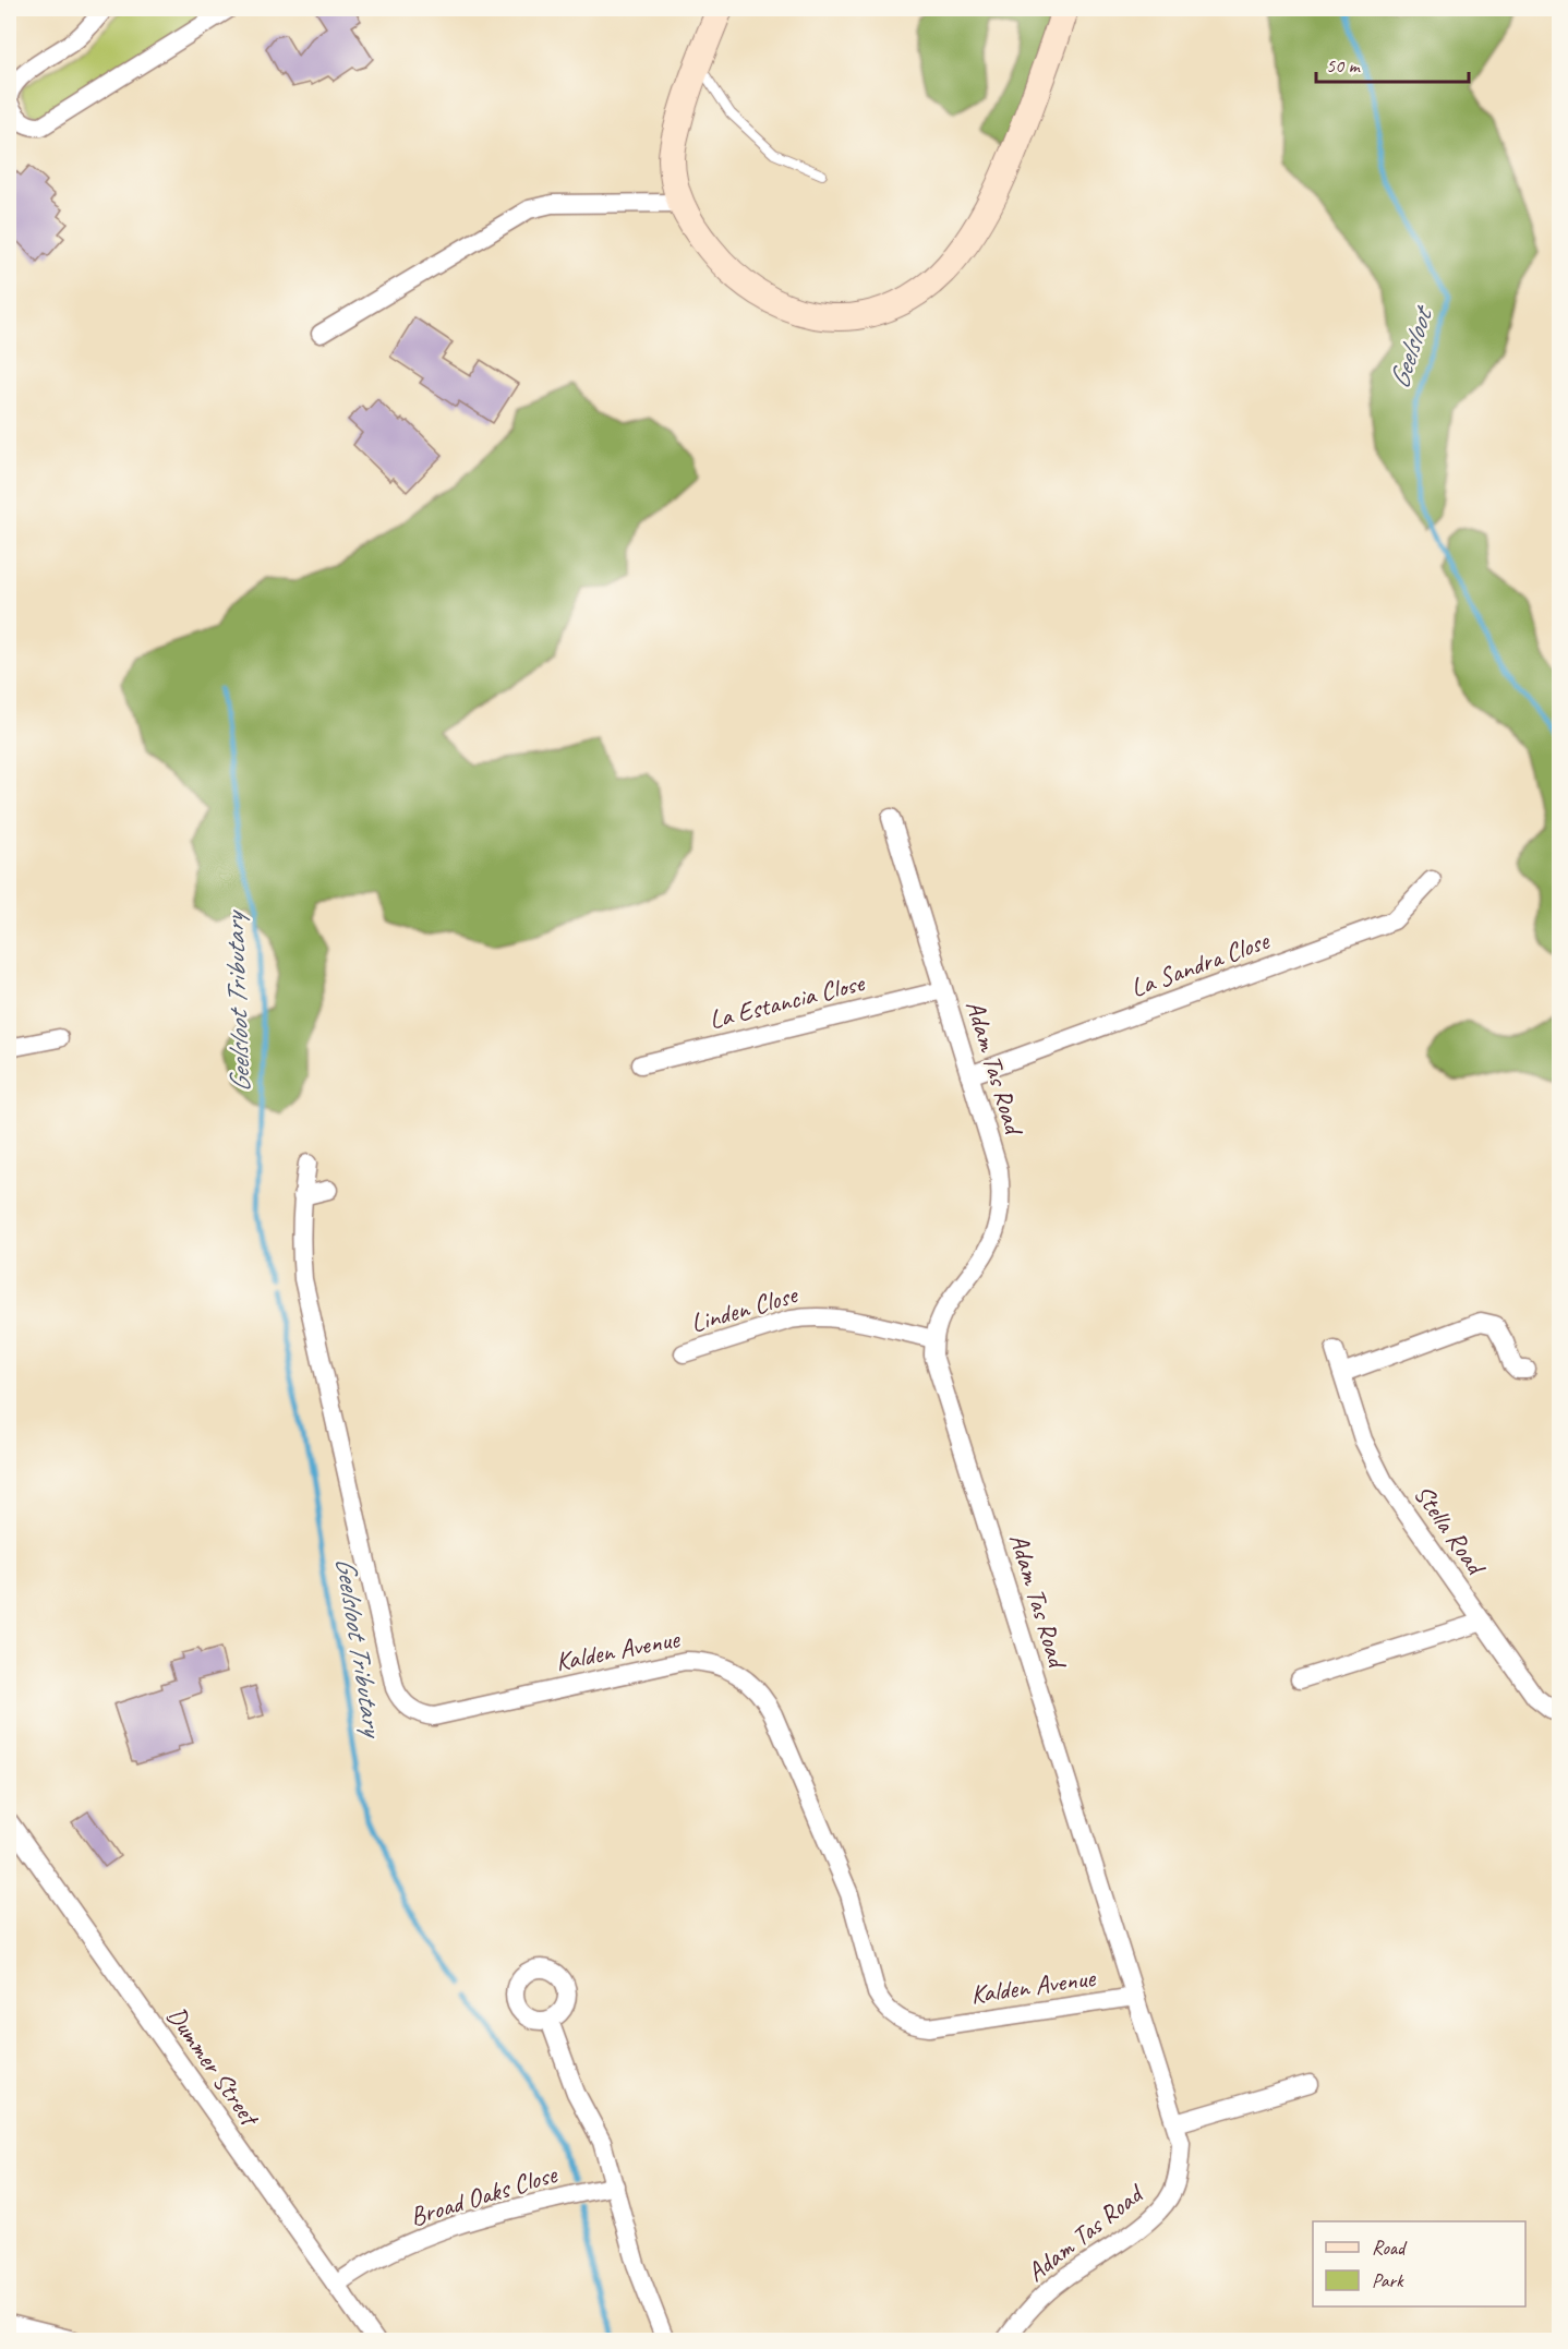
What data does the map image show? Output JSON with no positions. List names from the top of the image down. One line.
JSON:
{"streets":{"street":["La Sandra Close","La Estancia Close","Adam Tas Road","Linden Close","Stella Road","Kalden Avenue","Dummer Street","Broad Oaks Close"]},"crossings":[["La Sandra Close","Adam Tas Road"],["La Estancia Close","Adam Tas Road"],["Adam Tas Road","Linden Close"],["Adam Tas Road","Kalden Avenue"],["Dummer Street","Broad Oaks Close"]],"water":["Geelsloot","Geelsloot Tributary"],"legend":["Road","Park"],"scale_bar":"50 m"}
